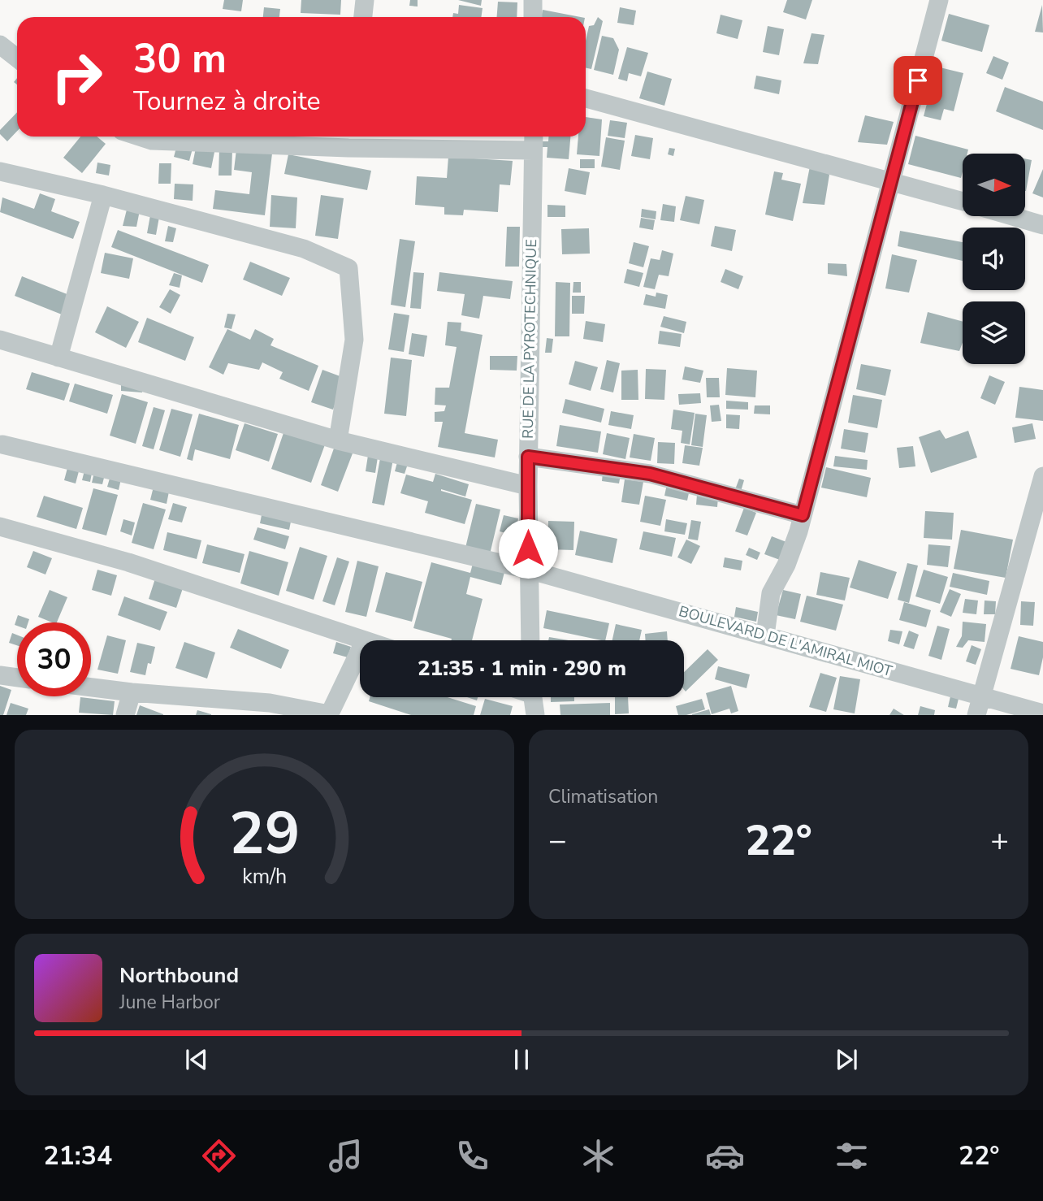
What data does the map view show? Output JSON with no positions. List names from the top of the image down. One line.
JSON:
{"streets":{"street":["RUE DE LA PYROTECHNIQUE","BOULEVARD DE L'AMIRAL MIOT"]},"crossings":[["RUE DE LA PYROTECHNIQUE","BOULEVARD DE L'AMIRAL MIOT"]],"north":"right","page":{"turn":["30 m","Tournez à droite"],"limit":"30","trip":"21:35 · 1 min · 290 m","tile":"Climatisation","heat":["−","22°","+"],"song":["Northbound","June Harbor"],"tabs":["21:34","22°"],"gauge":["29","km/h"]}}
